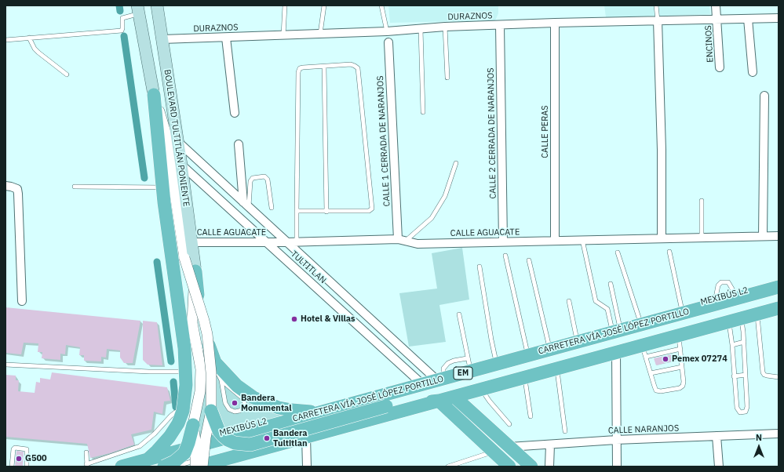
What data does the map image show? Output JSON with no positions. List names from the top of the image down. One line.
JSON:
{"streets":{"main road":["BOULEVARD TULTITLÁN PONIENTE","CARRETERA VÍA JOSÉ LÓPEZ PORTILLO","EM"],"street":["DURAZNOS","ENCINOS","CALLE PERAS","CALLE 2 CERRADA DE NARANJOS","CALLE 1 CERRADA DE NARANJOS","CALLE AGUACATE","TULTITLAN","CALLE NARANJOS"],"lane":["MEXIBÚS L2"]},"crossings":[["DURAZNOS","ENCINOS"],["DURAZNOS","CALLE PERAS"],["DURAZNOS","CALLE 2 CERRADA DE NARANJOS"],["DURAZNOS","BOULEVARD TULTITLÁN PONIENTE"],["CALLE PERAS","CALLE AGUACATE"],["CALLE 2 CERRADA DE NARANJOS","CALLE AGUACATE"],["BOULEVARD TULTITLÁN PONIENTE","CALLE AGUACATE"],["BOULEVARD TULTITLÁN PONIENTE","TULTITLAN"],["CALLE 1 CERRADA DE NARANJOS","CALLE AGUACATE"],["CALLE AGUACATE","TULTITLAN"],["TULTITLAN","CARRETERA VÍA JOSÉ LÓPEZ PORTILLO"]],"places":["Hotel & Villas","Pemex 07274","Bandera Monumental","Bandera Tultitlan","G500"],"north":"top"}
